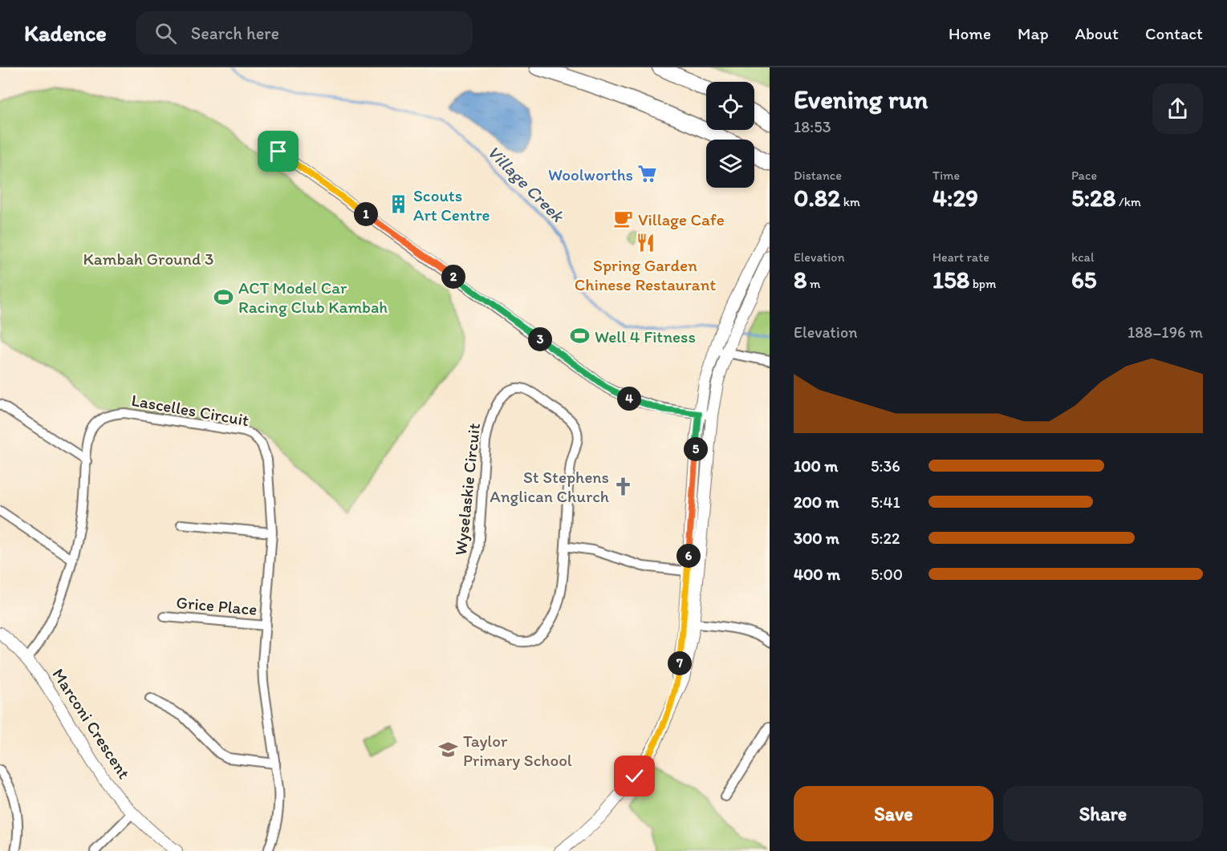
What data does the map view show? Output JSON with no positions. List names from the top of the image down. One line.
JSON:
{"streets":{"street":["Lascelles Circuit","Wyselaskie Circuit","Grice Place","Marconi Crescent"]},"crossings":[["Lascelles Circuit","Grice Place"],["Lascelles Circuit","Marconi Crescent"]],"water":["Village Creek"],"parks":["Kambah Ground 3"],"places":{"supermarket":["Woolworths"],"building":["Scouts Art Centre"],"cafe":["Village Cafe"],"restaurant":["Spring Garden Chinese Restaurant"],"sports":["ACT Model Car Racing Club Kambah","Well 4 Fitness"],"church":["St Stephens Anglican Church"],"school or university":["Taylor Primary School"]},"page":{"header":"Kadence","search":"Search here","nav":["Home","Map","About","Contact"],"heading":["Evening run","18:53"],"stats":[["Distance","0.82 km"],["Time","4:29"],["Pace","5:28 /km"],["Elevation","8 m"],["Heart rate","158 bpm"],["kcal","65"]],"pins":["1","2","3","4","5","6","7"],"chart":["Elevation","188–196 m"],"list":[{"name":"100 m","note":"5:36"},{"name":"200 m","note":"5:41"},{"name":"300 m","note":"5:22"},{"name":"400 m","note":"5:00"}],"buttons":["Save","Share"]}}
